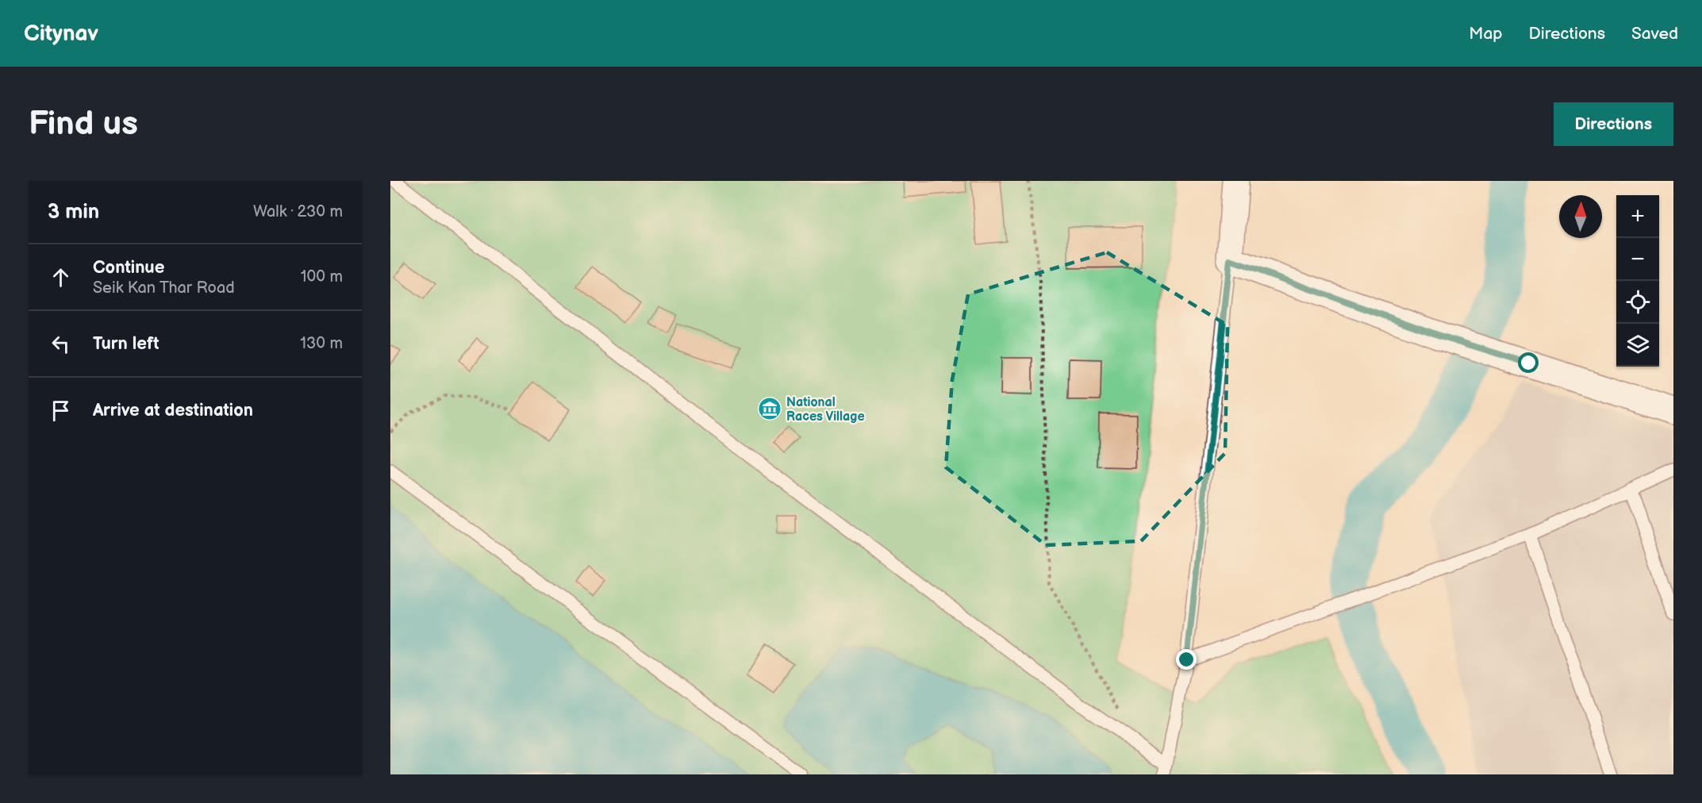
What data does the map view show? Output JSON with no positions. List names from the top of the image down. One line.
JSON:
{"places":{"museum":["National Races Village"]},"north":"top","page":{"header":"Citynav","nav":["Map","Directions","Saved"],"buttons":"Directions","title":"Find us","heading":["3 min","Walk · 230 m"],"map_buttons":["+","−"],"list":[["Continue","Seik Kan Thar Road","100 m"],["Turn left","130 m"],"Arrive at destination"]}}
